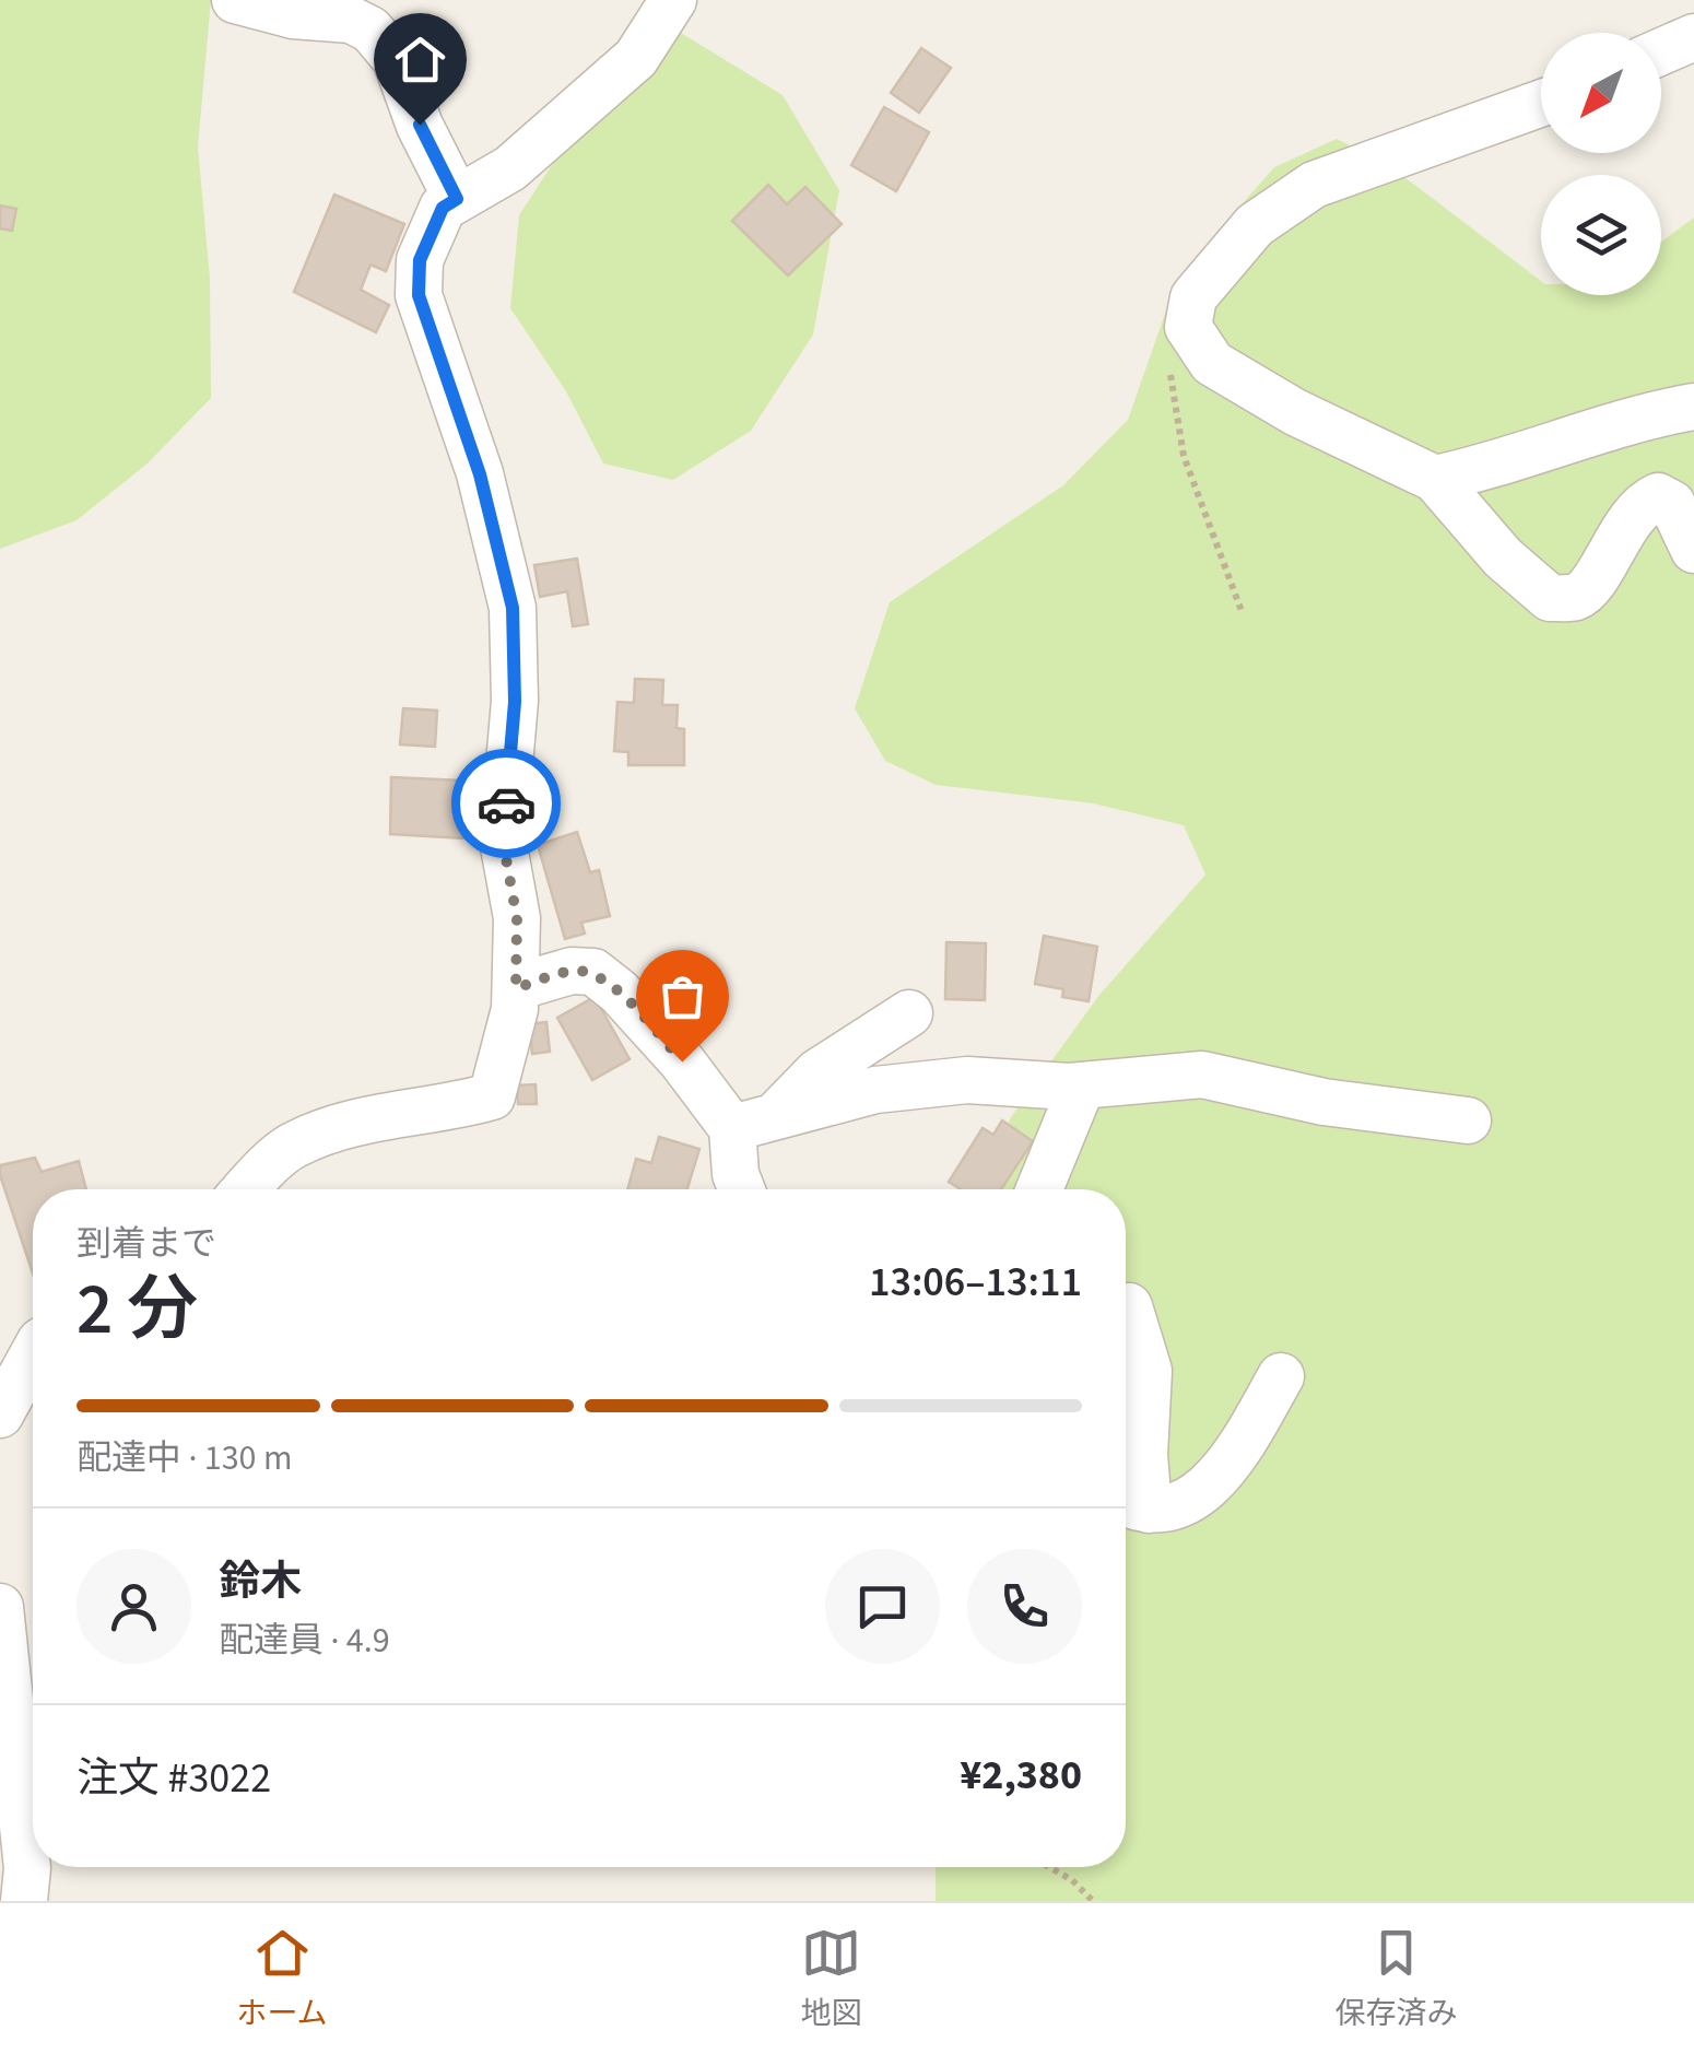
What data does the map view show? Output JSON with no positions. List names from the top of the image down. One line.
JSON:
{"north":"bottom left","page":{"heading":["2 分","到着まで","13:06–13:11"],"panel":["鈴木","配達員 · 4.9","注文 #3022","¥2,380"],"bar":"配達中 · 130 m","tabs":["ホーム","地図","保存済み"]}}
